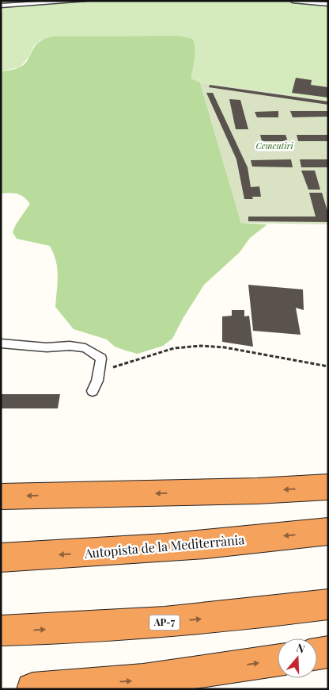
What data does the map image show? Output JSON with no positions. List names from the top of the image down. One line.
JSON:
{"streets":{"highway":["Autopista de la Mediterrània","AP-7"]},"parks":["Cementiri"],"north":"top"}
